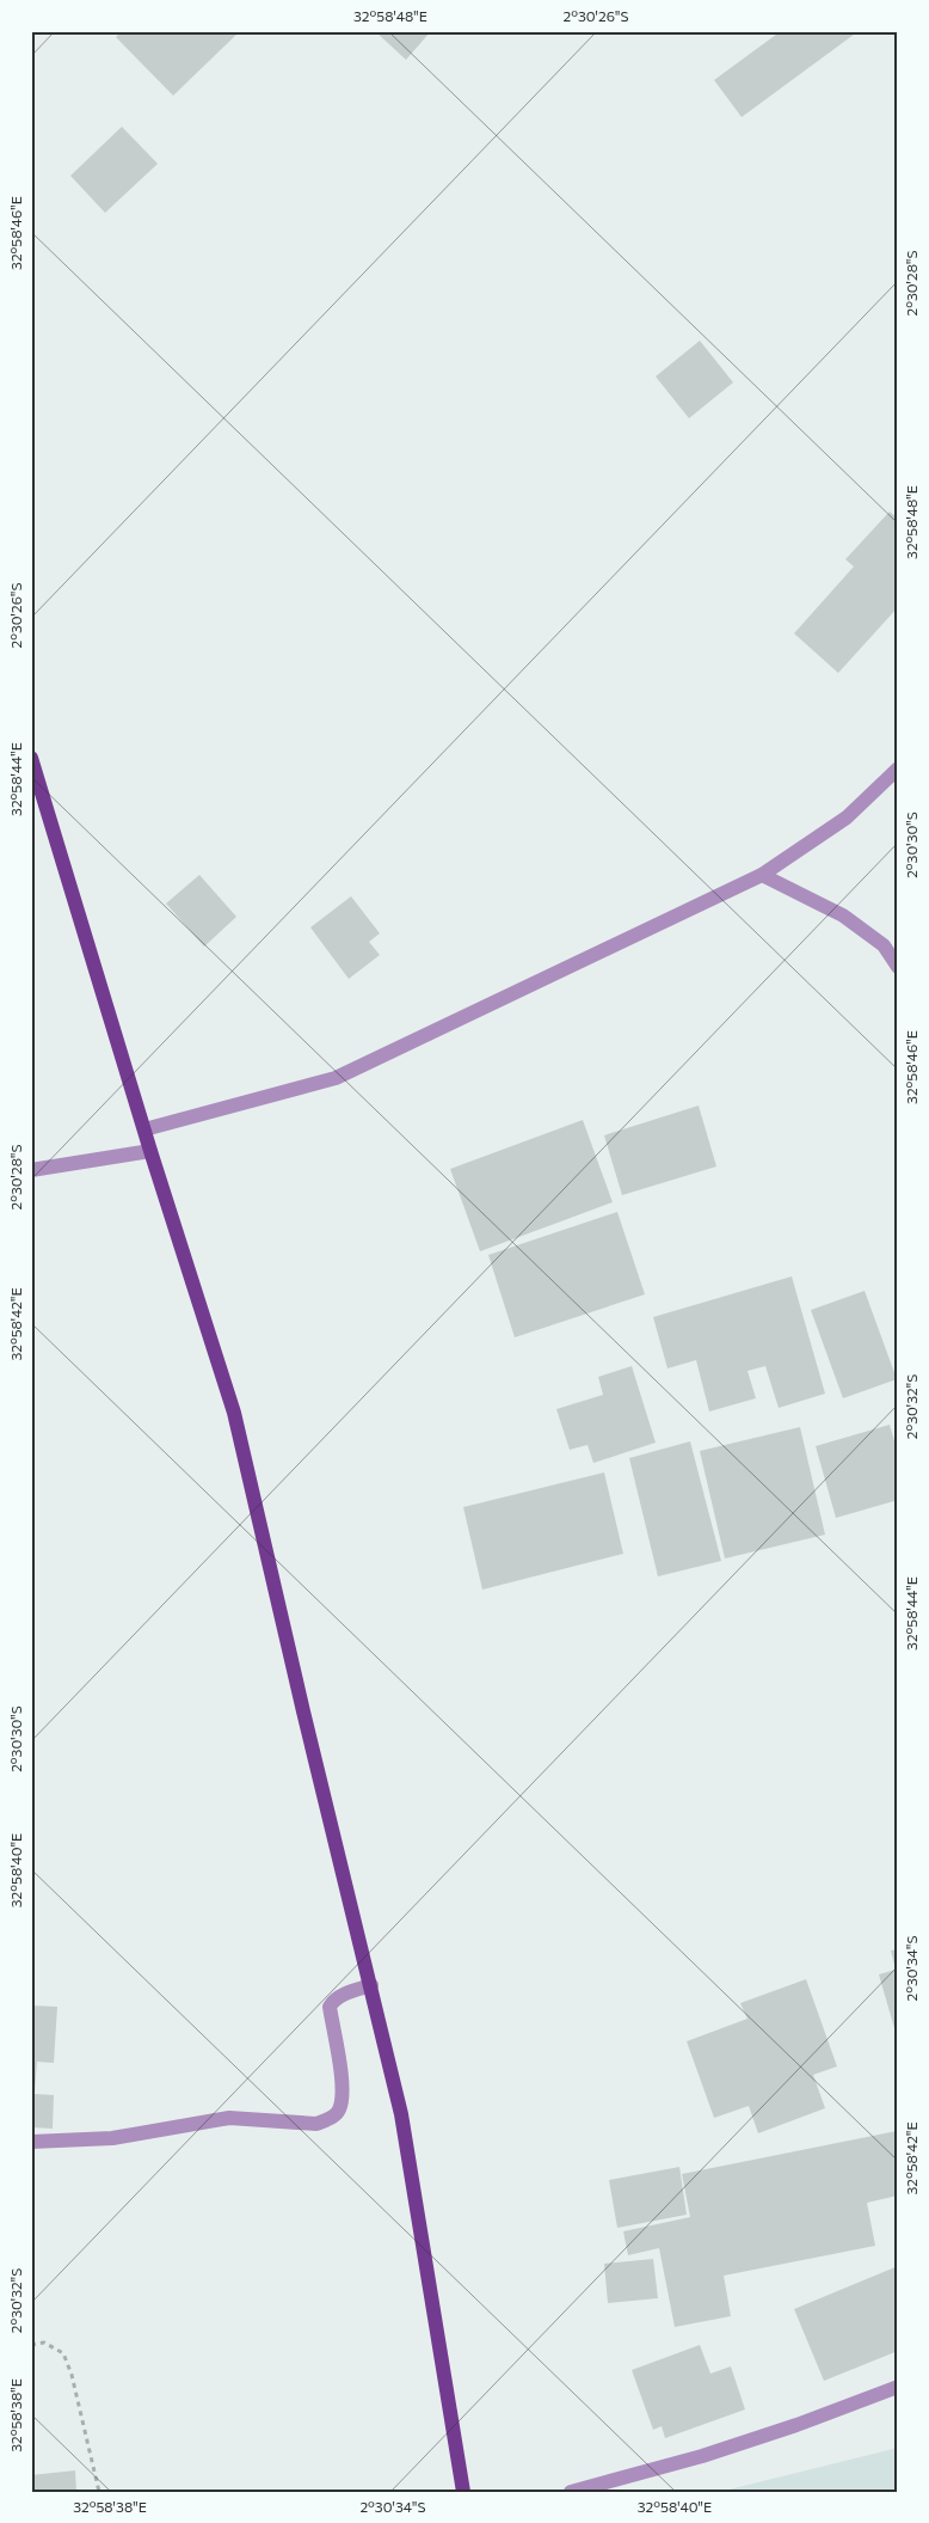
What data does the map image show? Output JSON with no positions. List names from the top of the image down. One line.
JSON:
{"coordinates":["32°58'48\"E","2°30'26\"S","32°58'46\"E","2°30'28\"S","32°58'44\"E","2°30'30\"S","32°58'42\"E","2°30'32\"S","32°58'40\"E","2°30'34\"S","32°58'38\"E"]}
